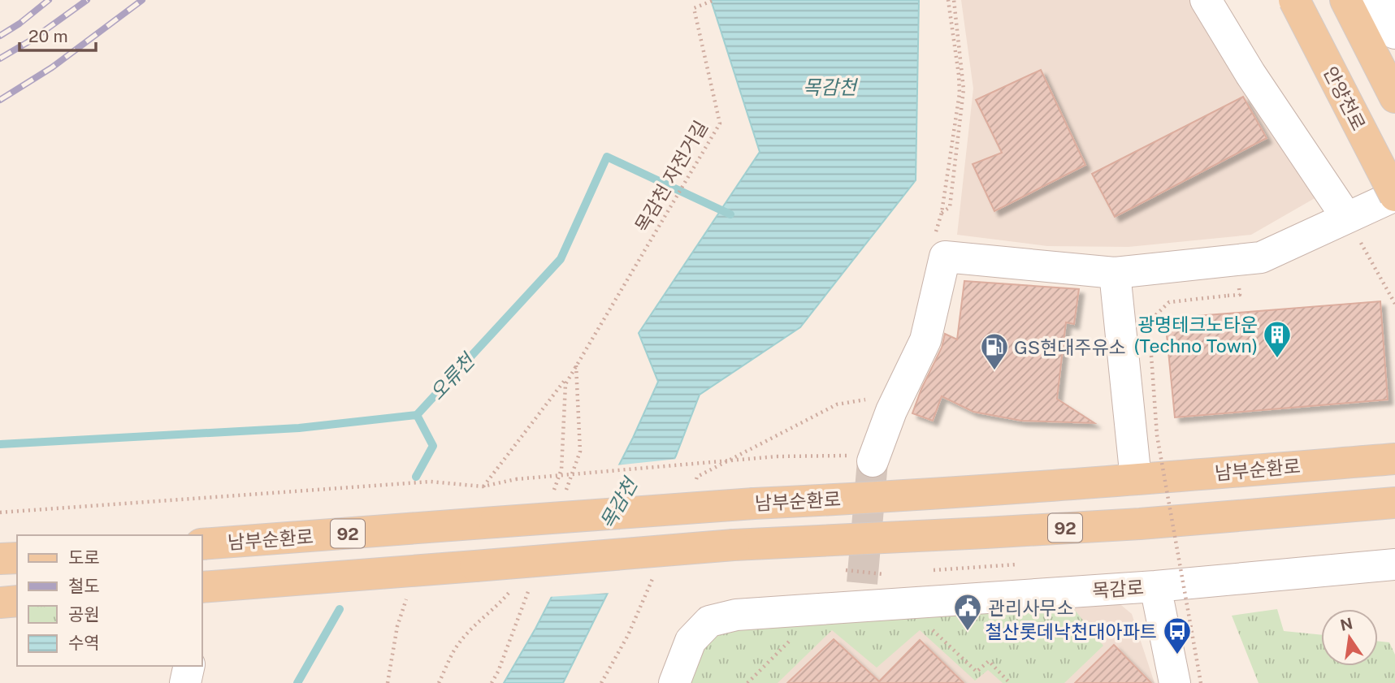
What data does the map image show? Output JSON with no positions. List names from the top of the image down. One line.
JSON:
{"streets":{"main road":["안양천로","남부순환로","92"],"street":["목감로"],"path":["목감천 자전거길"]},"water":["목감천","오류천"],"places":{"building":["광명테크노타운 (Techno Town)"],"fuel station":["GS현대주유소"],"public building":["관리사무소"],"bus stop":["철산롯데낙천대아파트"]},"legend":["도로","철도","공원","수역"],"scale_bar":"20 m","north":"top"}
